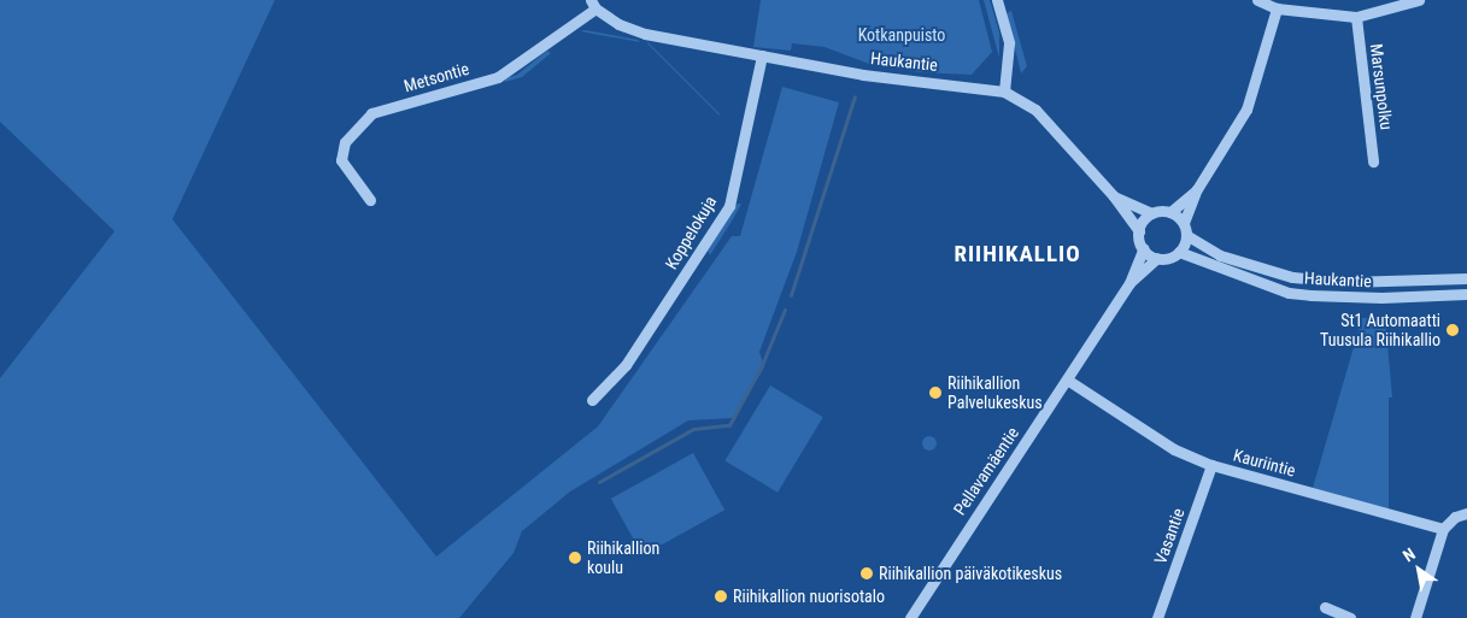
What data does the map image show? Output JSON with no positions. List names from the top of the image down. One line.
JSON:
{"streets":{"street":["Haukantie","Metsontie","Marsunpolku","Koppelokuja","Kauriintie","Pellavamäentie","Vasantie"]},"crossings":[["Haukantie","Metsontie"],["Haukantie","Koppelokuja"],["Haukantie","Pellavamäentie"],["Kauriintie","Pellavamäentie"],["Kauriintie","Vasantie"]],"districts":["RIIHIKALLIO"],"parks":["Kotkanpuisto"],"places":["St1 Automaatti Tuusula Riihikallio","Riihikallion Palvelukeskus","Riihikallion koulu","Riihikallion päiväkotikeskus","Riihikallion nuorisotalo"],"north":"top left"}
